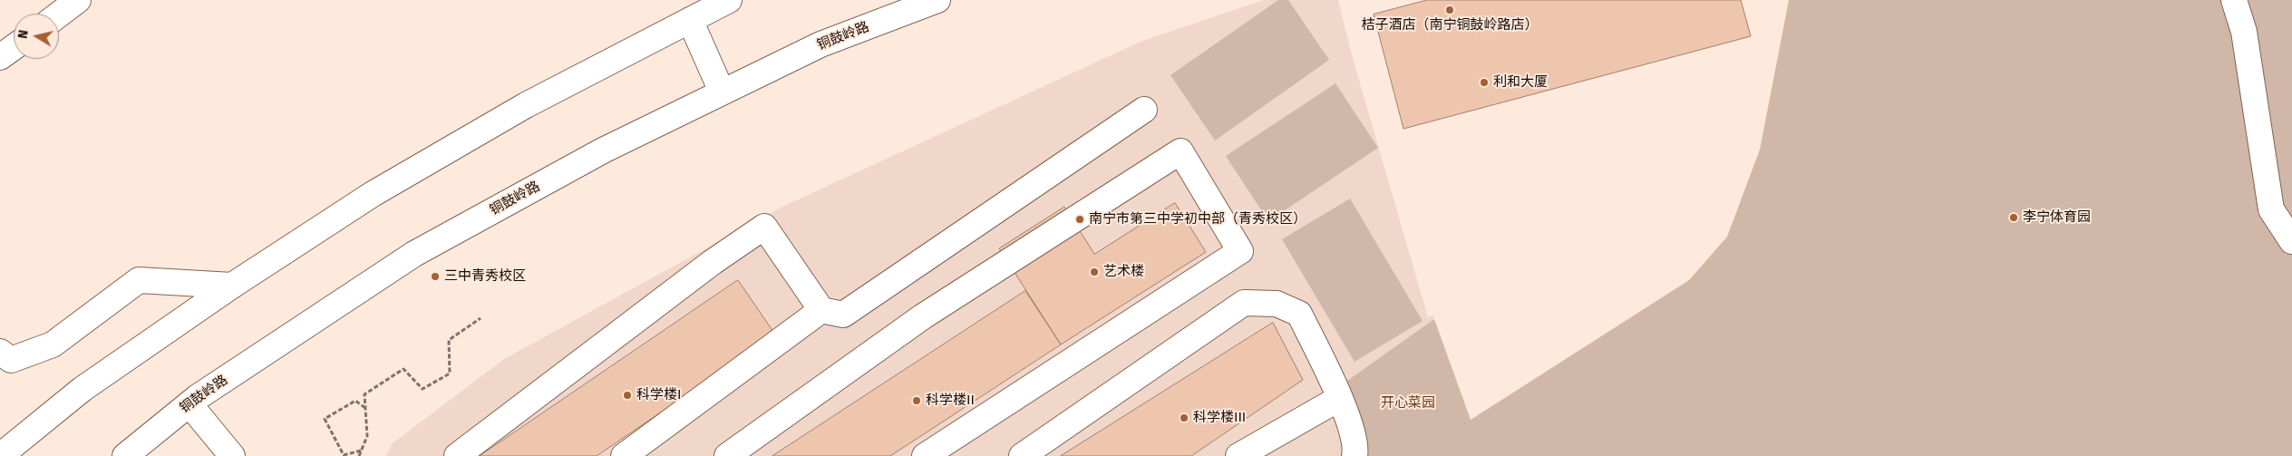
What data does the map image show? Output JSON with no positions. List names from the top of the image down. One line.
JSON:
{"streets":{"main road":["铜鼓岭路"]},"parks":["开心菜园"],"places":["桔子酒店（南宁铜鼓岭路店）","利和大厦","李宁体育园","南宁市第三中学初中部（青秀校区）","艺术楼","三中青秀校区","科学楼I","科学楼II","科学楼III"],"north":"left"}
